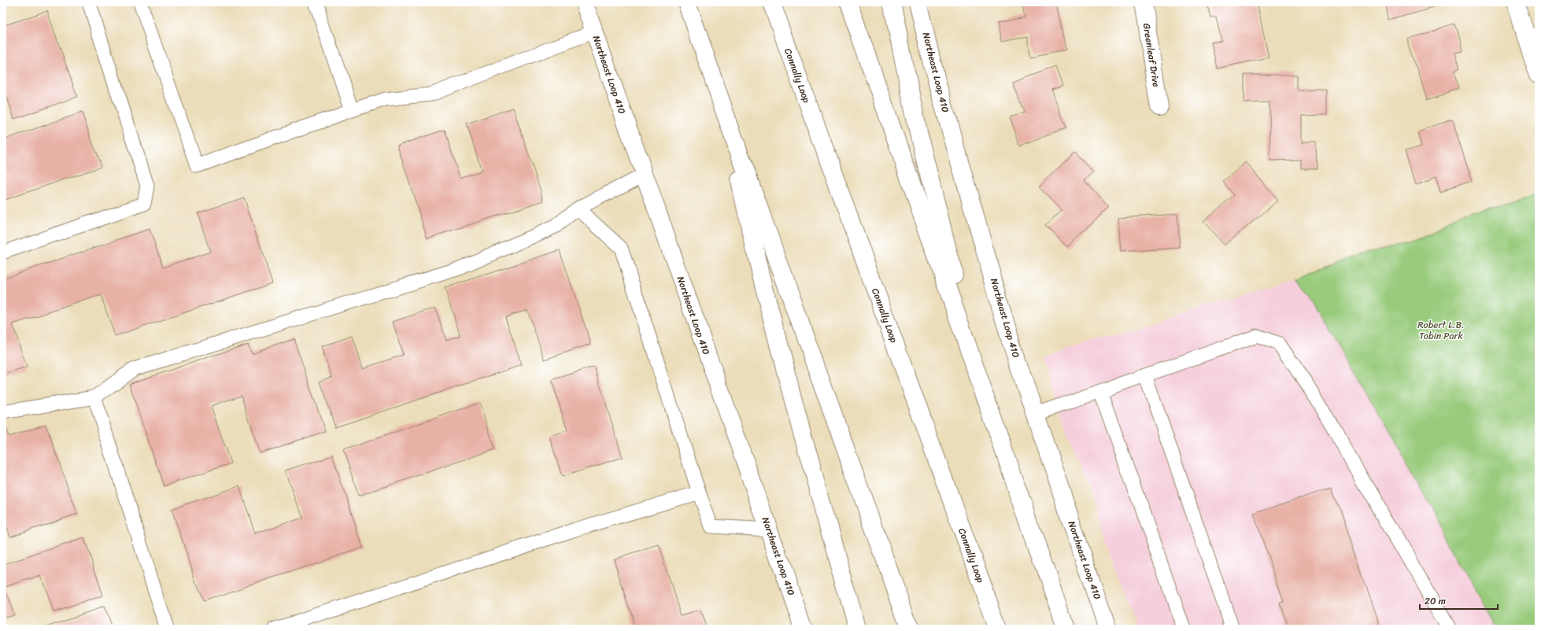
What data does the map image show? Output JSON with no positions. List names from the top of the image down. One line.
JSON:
{"streets":{"main road":["Greenleaf Drive","Northeast Loop 410","Connally Loop"]},"parks":["Robert L.B. Tobin Park"],"scale_bar":"20 m"}
